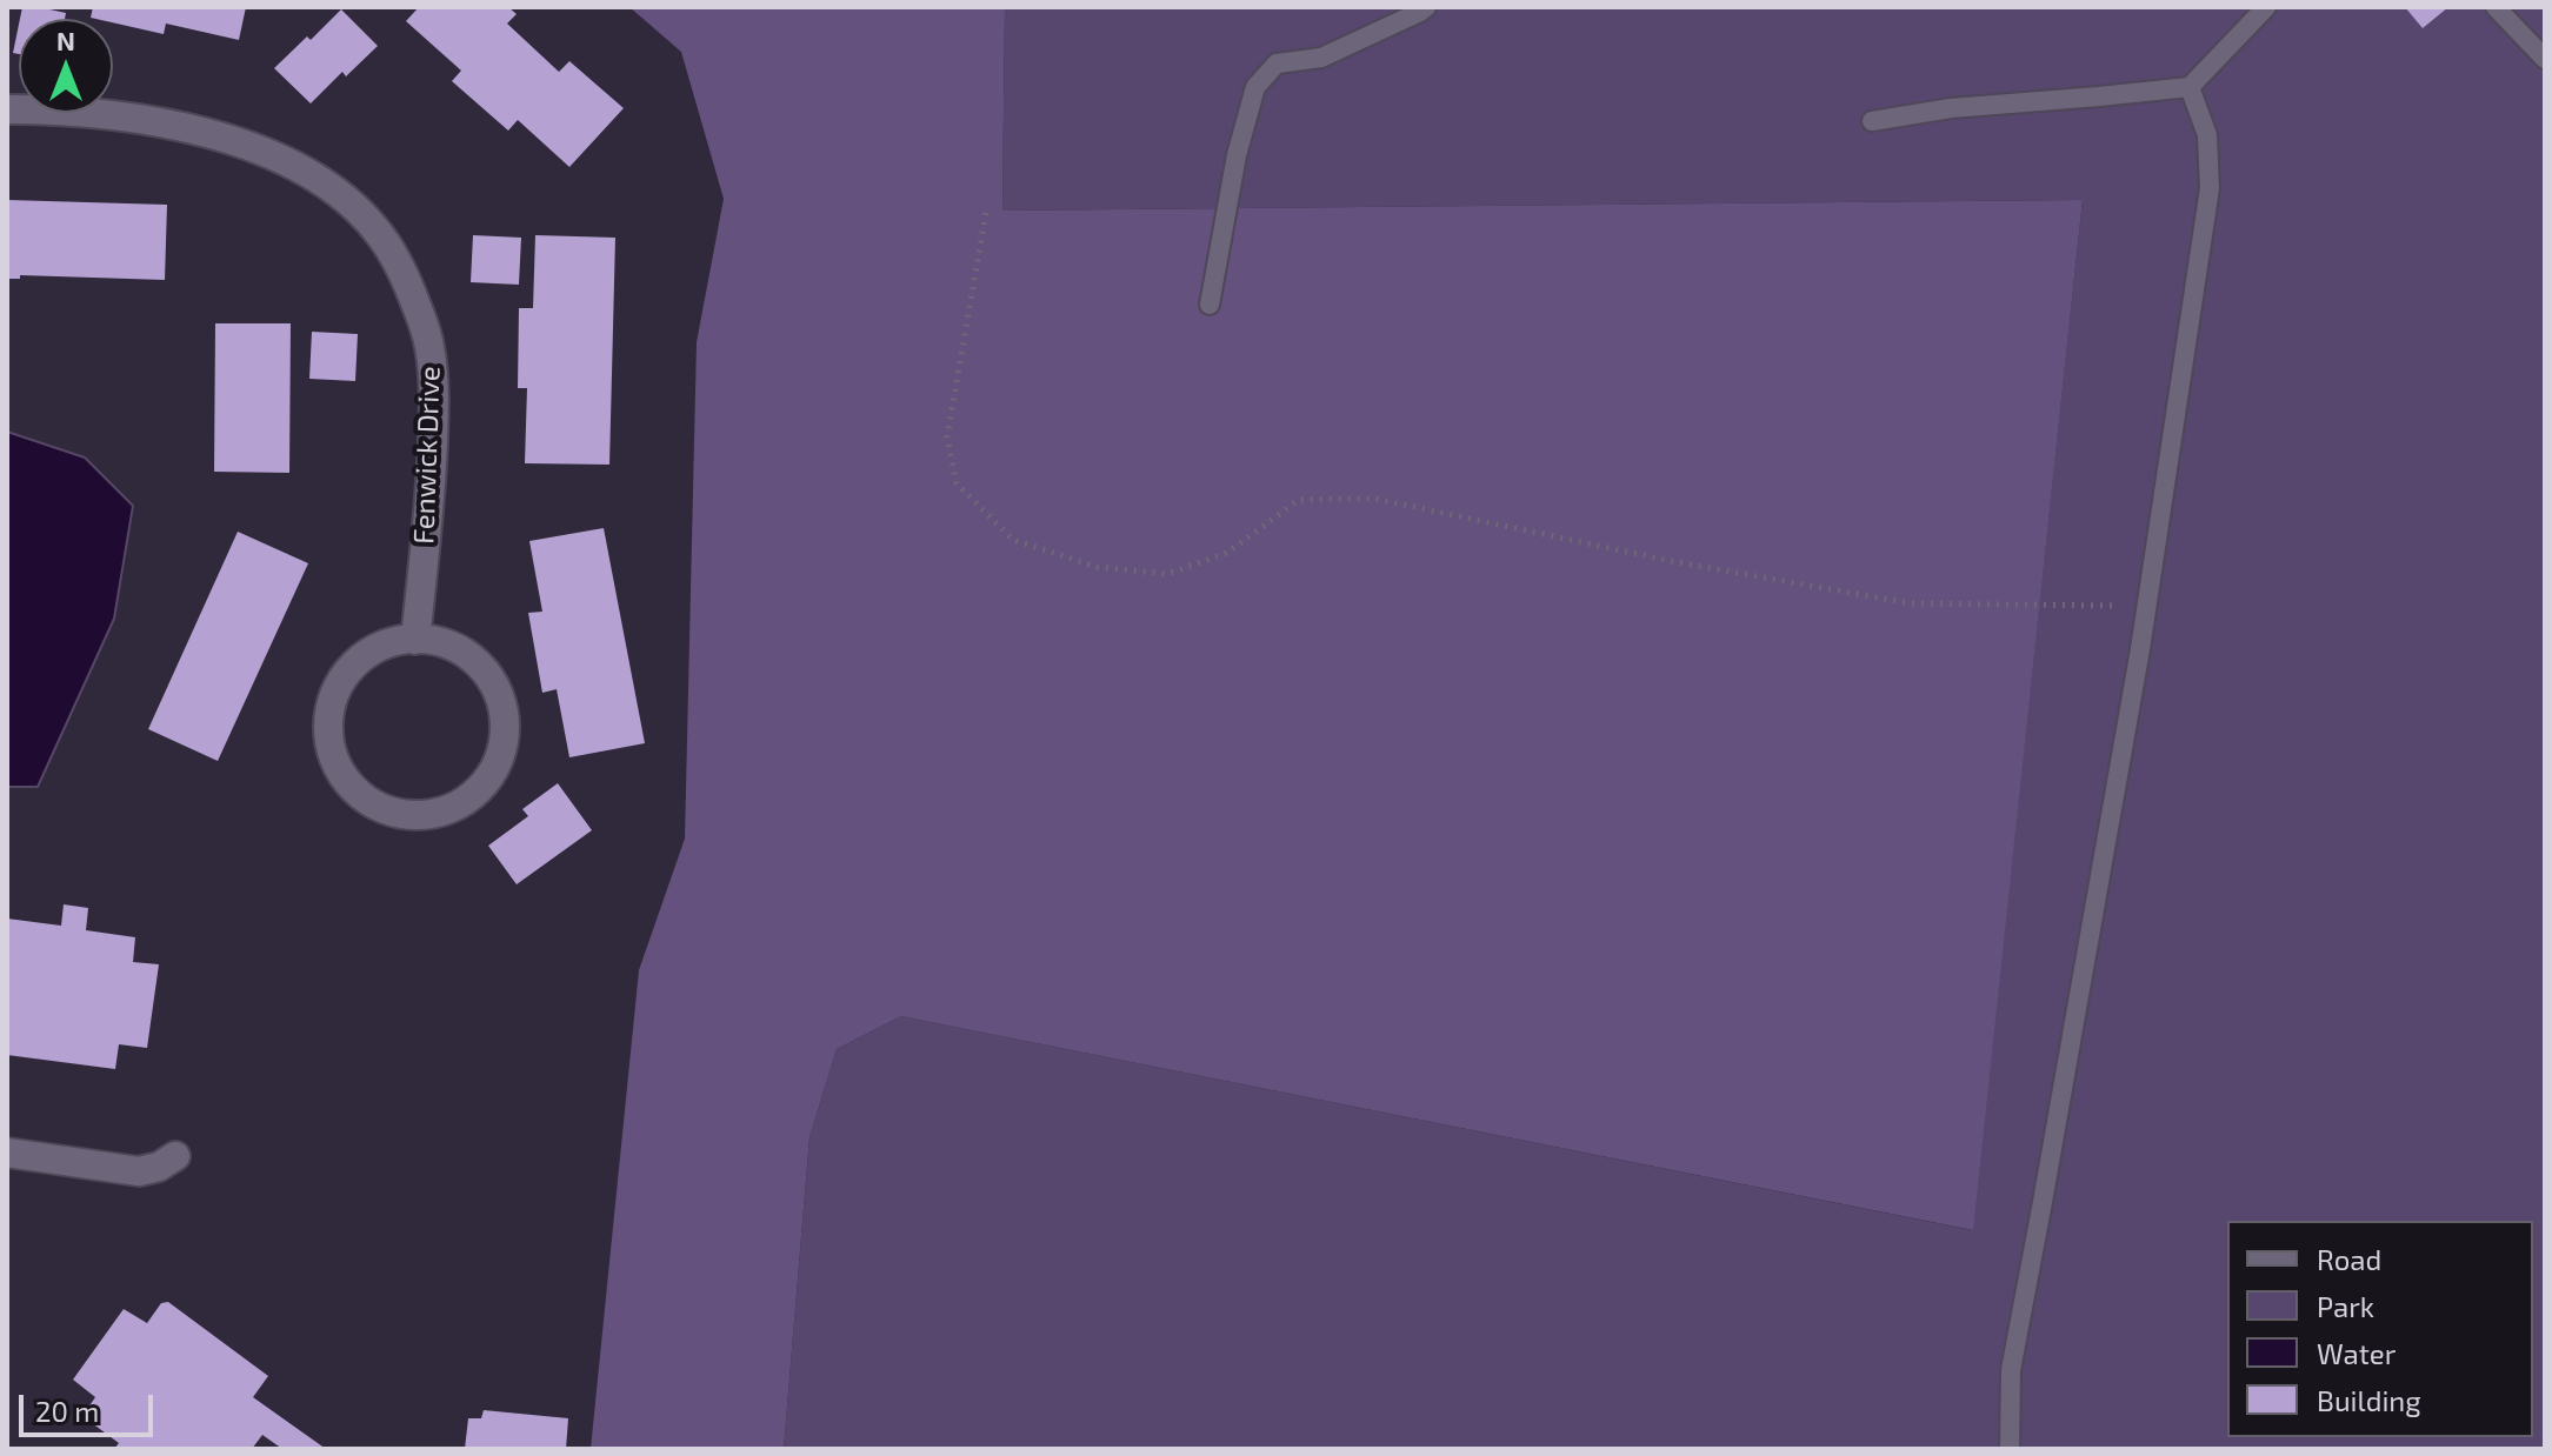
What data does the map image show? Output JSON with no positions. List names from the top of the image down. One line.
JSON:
{"streets":{"street":["Fenwick Drive"]},"legend":["Road","Park","Water","Building"],"scale_bar":"20 m","north":"top"}
